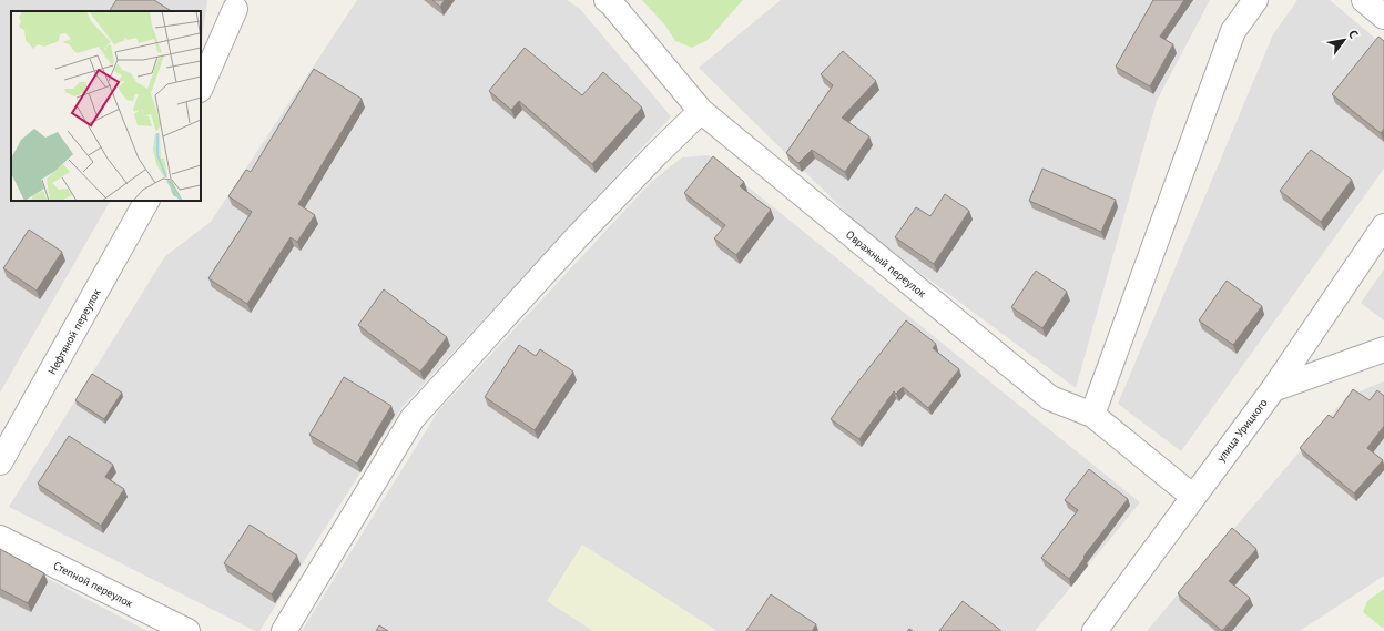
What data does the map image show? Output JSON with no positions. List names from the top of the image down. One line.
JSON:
{"streets":{"street":["Овражный переулок","Нефтяной переулок","улица Урицкого","Степной переулок"]},"crossings":[["Овражный переулок","улица Урицкого"]],"north":"top right"}
